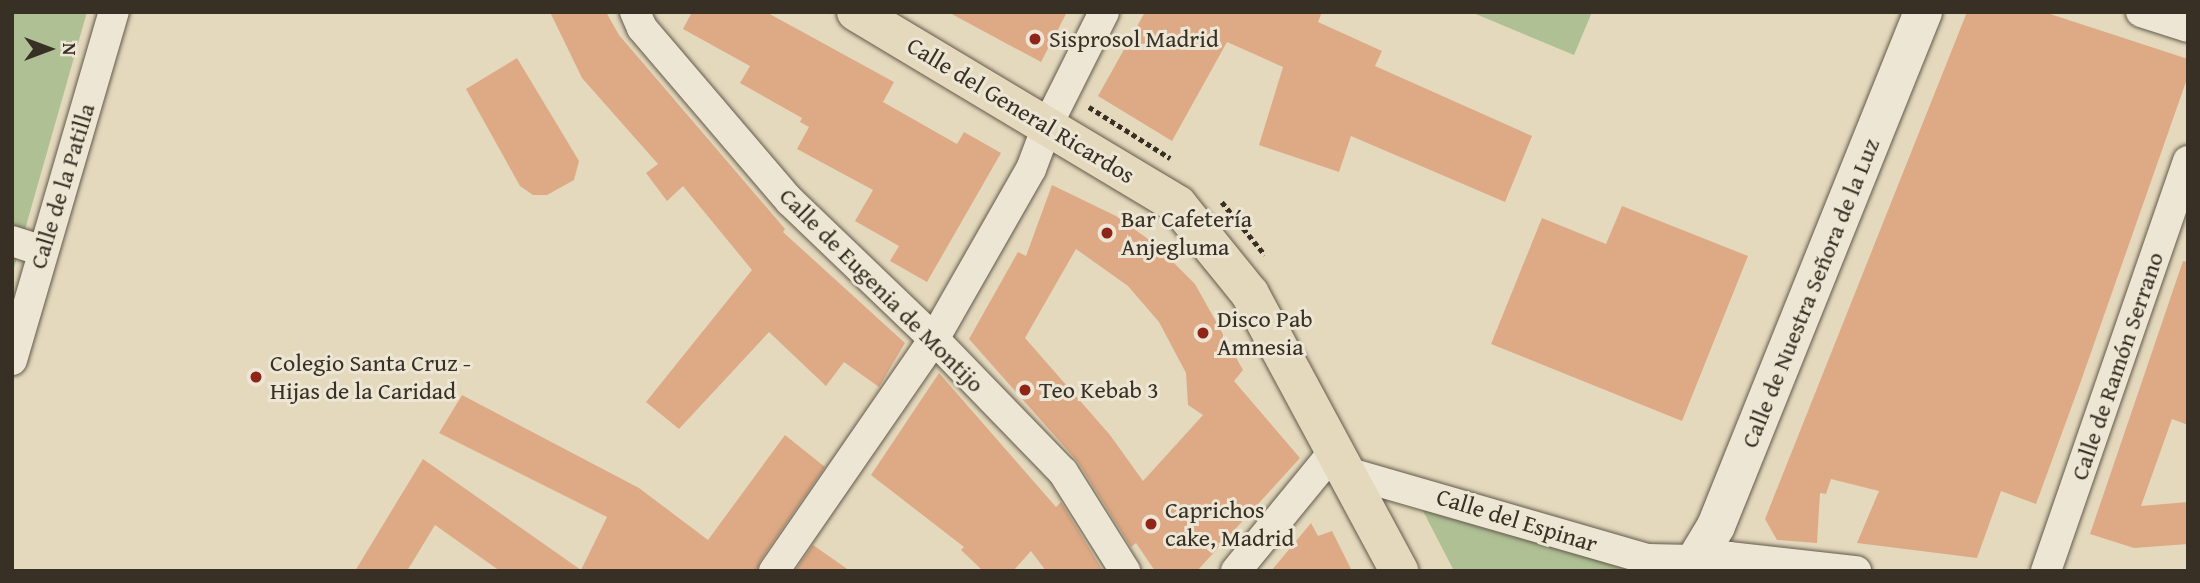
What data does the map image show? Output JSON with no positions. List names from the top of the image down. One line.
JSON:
{"streets":{"main road":["Calle del General Ricardos"],"street":["Calle de la Patilla","Calle de Eugenia de Montijo","Calle de Nuestra Señora de la Luz","Calle de Ramón Serrano","Calle del Espinar"]},"crossings":[["Calle del General Ricardos","Calle del Espinar"],["Calle de Nuestra Señora de la Luz","Calle del Espinar"]],"places":["Sisprosol Madrid","Bar Cafetería Anjegluma","Disco Pab Amnesia","Colegio Santa Cruz - Hijas de la Caridad","Teo Kebab 3","Caprichos cake, Madrid"],"north":"right"}
